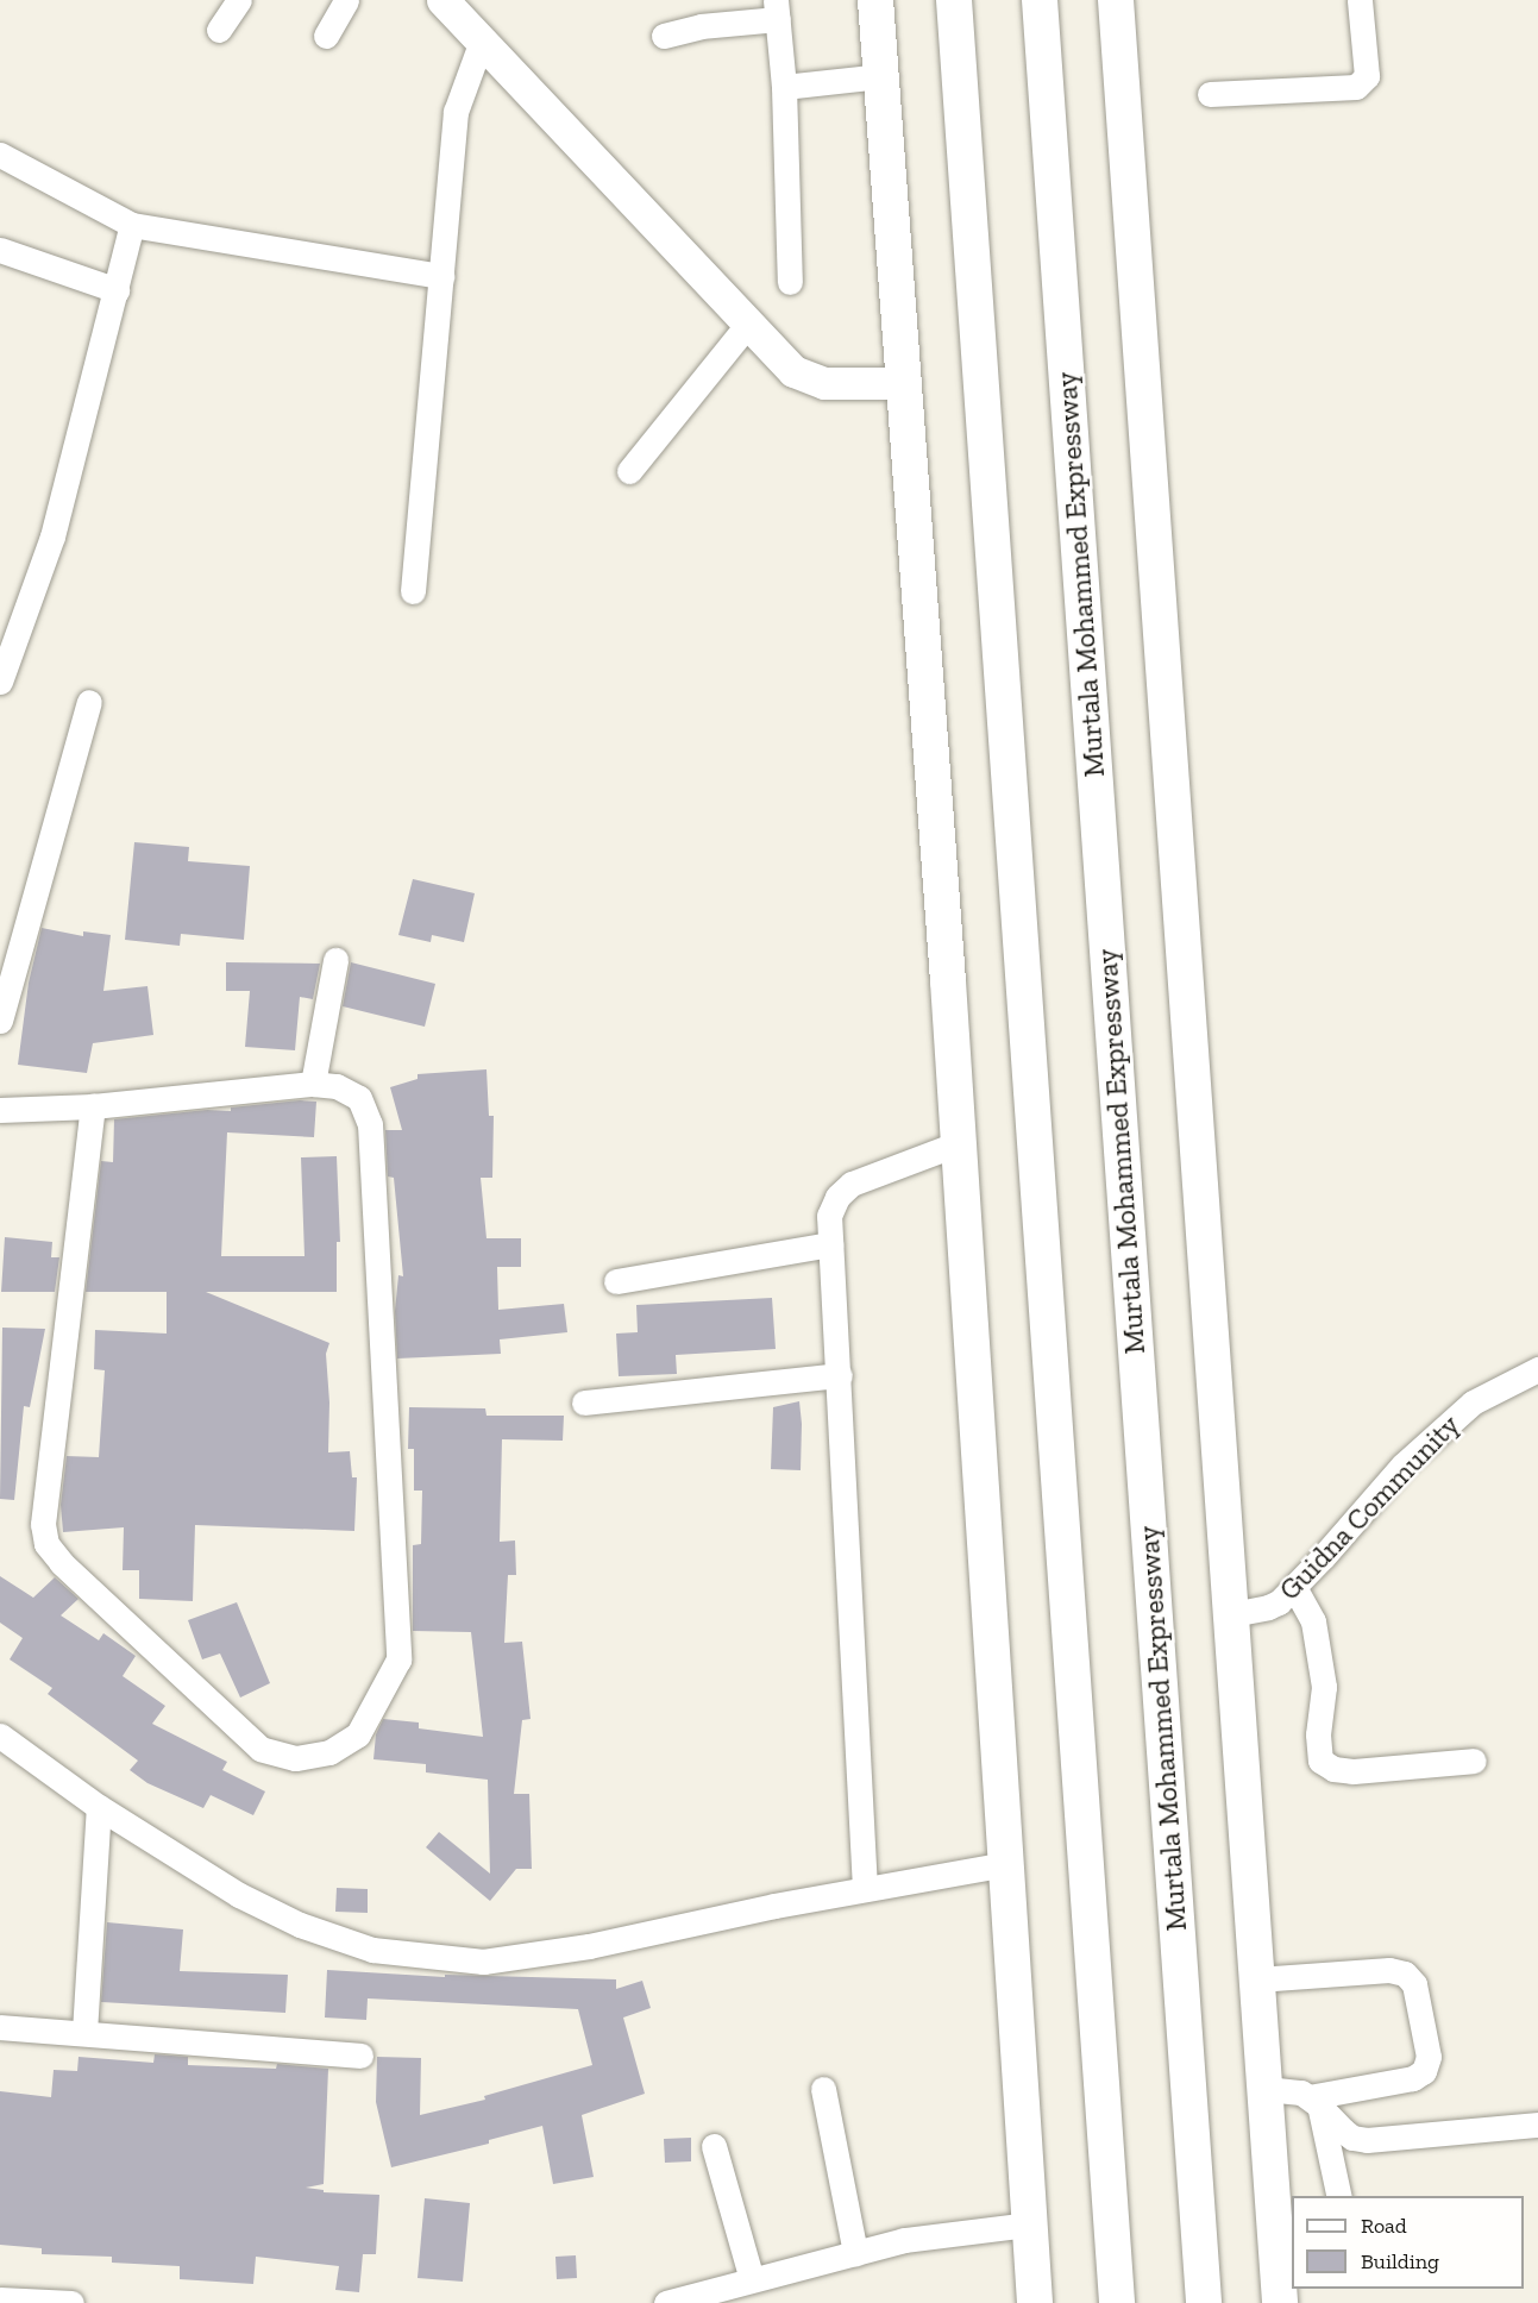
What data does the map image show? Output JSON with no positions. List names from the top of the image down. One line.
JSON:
{"streets":{"highway":["Murtala Mohammed Expressway"],"street":["Guidna Community"]},"legend":["Road","Building"]}
